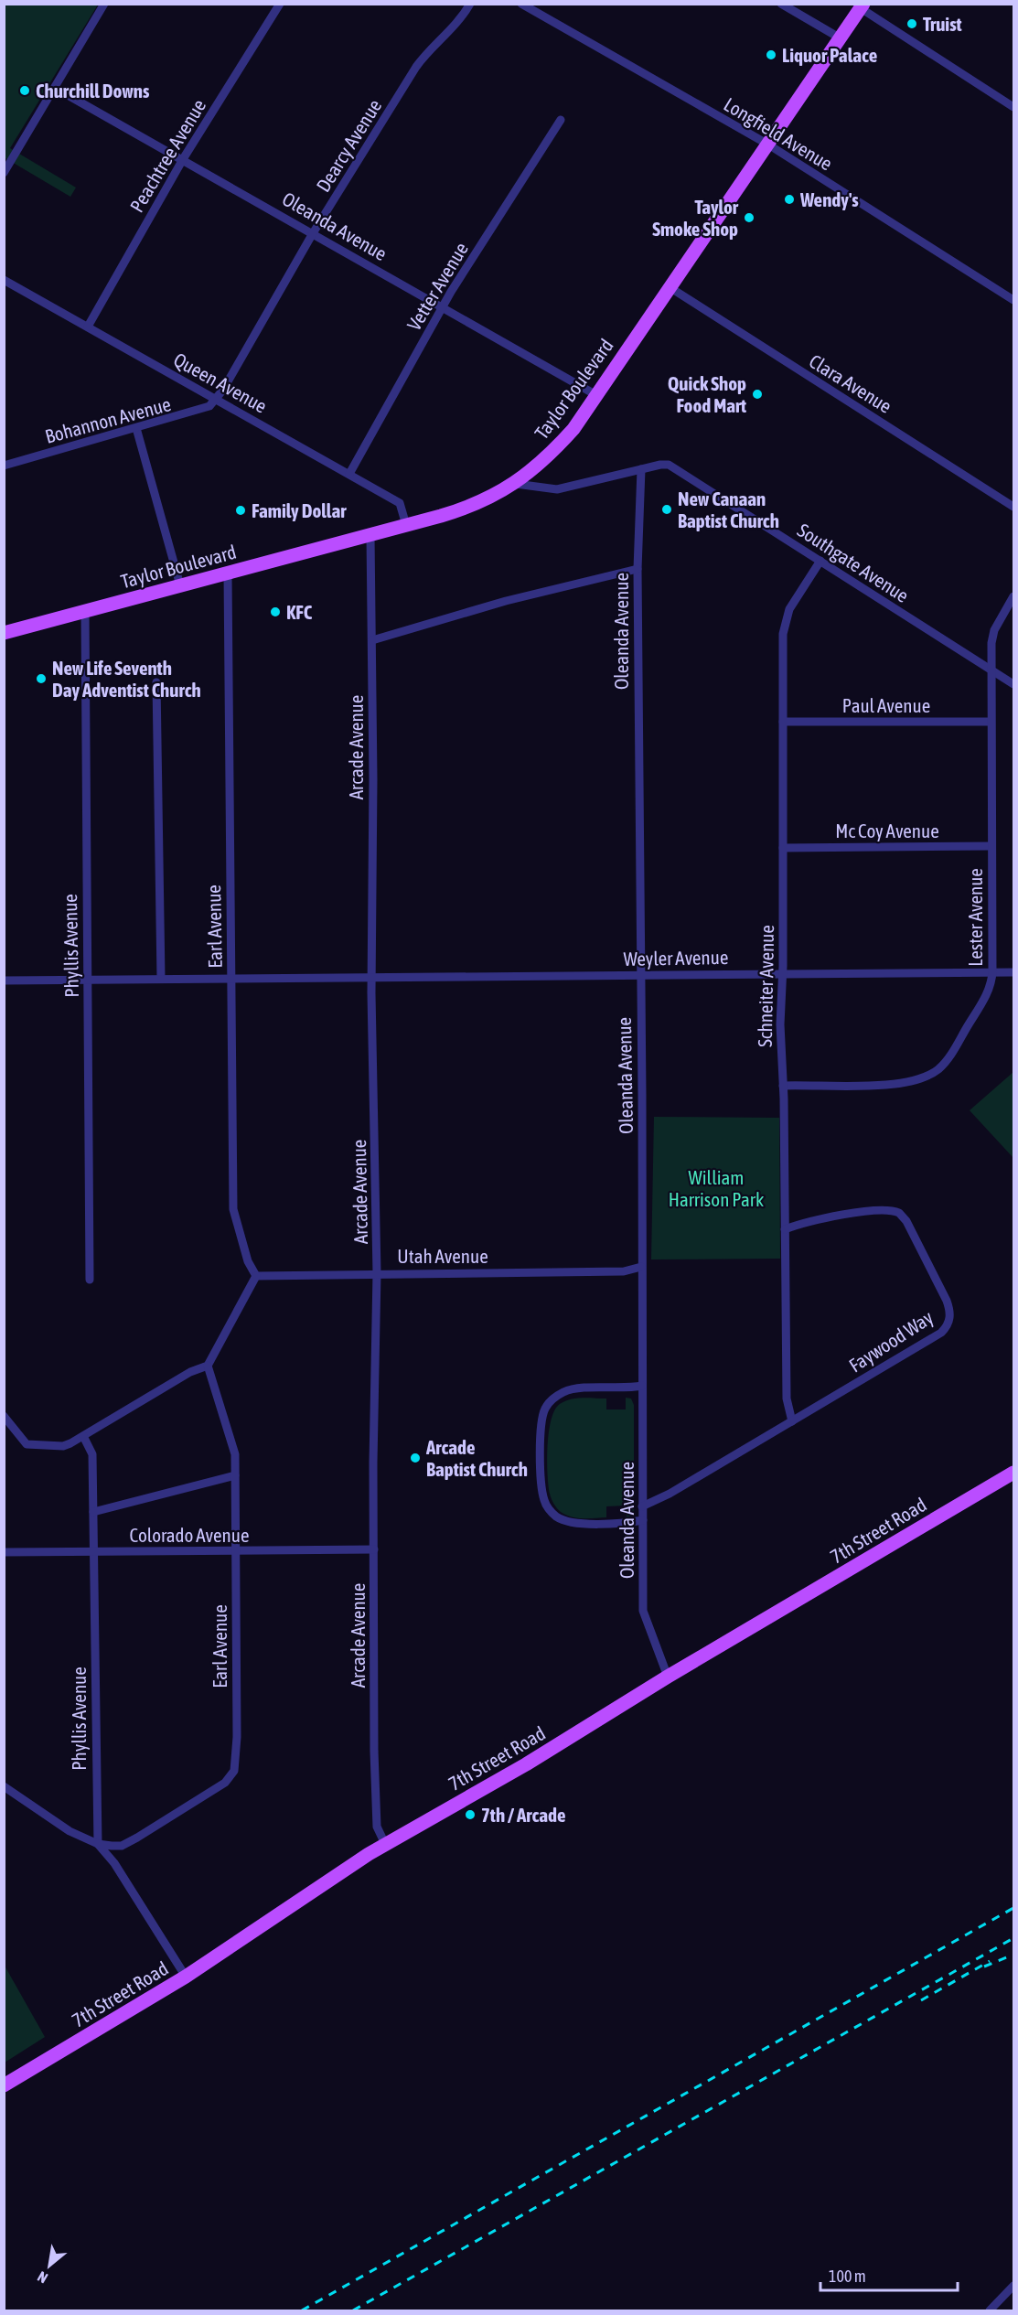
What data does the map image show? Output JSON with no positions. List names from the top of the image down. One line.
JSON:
{"streets":{"main road":["Taylor Boulevard","7th Street Road"],"street":["Longfield Avenue","Dearcy Avenue","Peachtree Avenue","Oleanda Avenue","Vetter Avenue","Queen Avenue","Clara Avenue","Bohannon Avenue","Southgate Avenue","Paul Avenue","Arcade Avenue","Mc Coy Avenue","Lester Avenue","Earl Avenue","Phyllis Avenue","Weyler Avenue","Schneiter Avenue","Utah Avenue","Faywood Way","Colorado Avenue"]},"crossings":[["Longfield Avenue","Taylor Boulevard"],["Dearcy Avenue","Oleanda Avenue"],["Dearcy Avenue","Queen Avenue"],["Dearcy Avenue","Bohannon Avenue"],["Peachtree Avenue","Oleanda Avenue"],["Peachtree Avenue","Queen Avenue"],["Oleanda Avenue","Vetter Avenue"],["Oleanda Avenue","Taylor Boulevard"],["Oleanda Avenue","Southgate Avenue"],["Oleanda Avenue","Weyler Avenue"],["Oleanda Avenue","Utah Avenue"],["Oleanda Avenue","Faywood Way"],["Oleanda Avenue","7th Street Road"],["Vetter Avenue","Queen Avenue"],["Queen Avenue","Taylor Boulevard"],["Queen Avenue","Bohannon Avenue"],["Clara Avenue","Taylor Boulevard"],["Taylor Boulevard","Southgate Avenue"],["Taylor Boulevard","Arcade Avenue"],["Taylor Boulevard","Earl Avenue"],["Taylor Boulevard","Phyllis Avenue"],["Southgate Avenue","Lester Avenue"],["Southgate Avenue","Schneiter Avenue"],["Paul Avenue","Lester Avenue"],["Paul Avenue","Schneiter Avenue"],["Arcade Avenue","Weyler Avenue"],["Arcade Avenue","Utah Avenue"],["Arcade Avenue","7th Street Road"],["Arcade Avenue","Colorado Avenue"],["Mc Coy Avenue","Lester Avenue"],["Mc Coy Avenue","Schneiter Avenue"],["Lester Avenue","Weyler Avenue"],["Lester Avenue","Schneiter Avenue"],["Earl Avenue","Phyllis Avenue"],["Earl Avenue","Weyler Avenue"],["Earl Avenue","Utah Avenue"],["Earl Avenue","Colorado Avenue"],["Phyllis Avenue","Weyler Avenue"],["Phyllis Avenue","Colorado Avenue"],["Weyler Avenue","Schneiter Avenue"],["Schneiter Avenue","Faywood Way"]],"parks":["William Harrison Park"],"places":["Truist","Liquor Palace","Churchill Downs","Wendy's","Taylor Smoke Shop","Quick Shop Food Mart","New Canaan Baptist Church","Family Dollar","KFC","New Life Seventh Day Adventist Church","Arcade Baptist Church","7th / Arcade"],"scale_bar":"100 m","north":"bottom left"}
